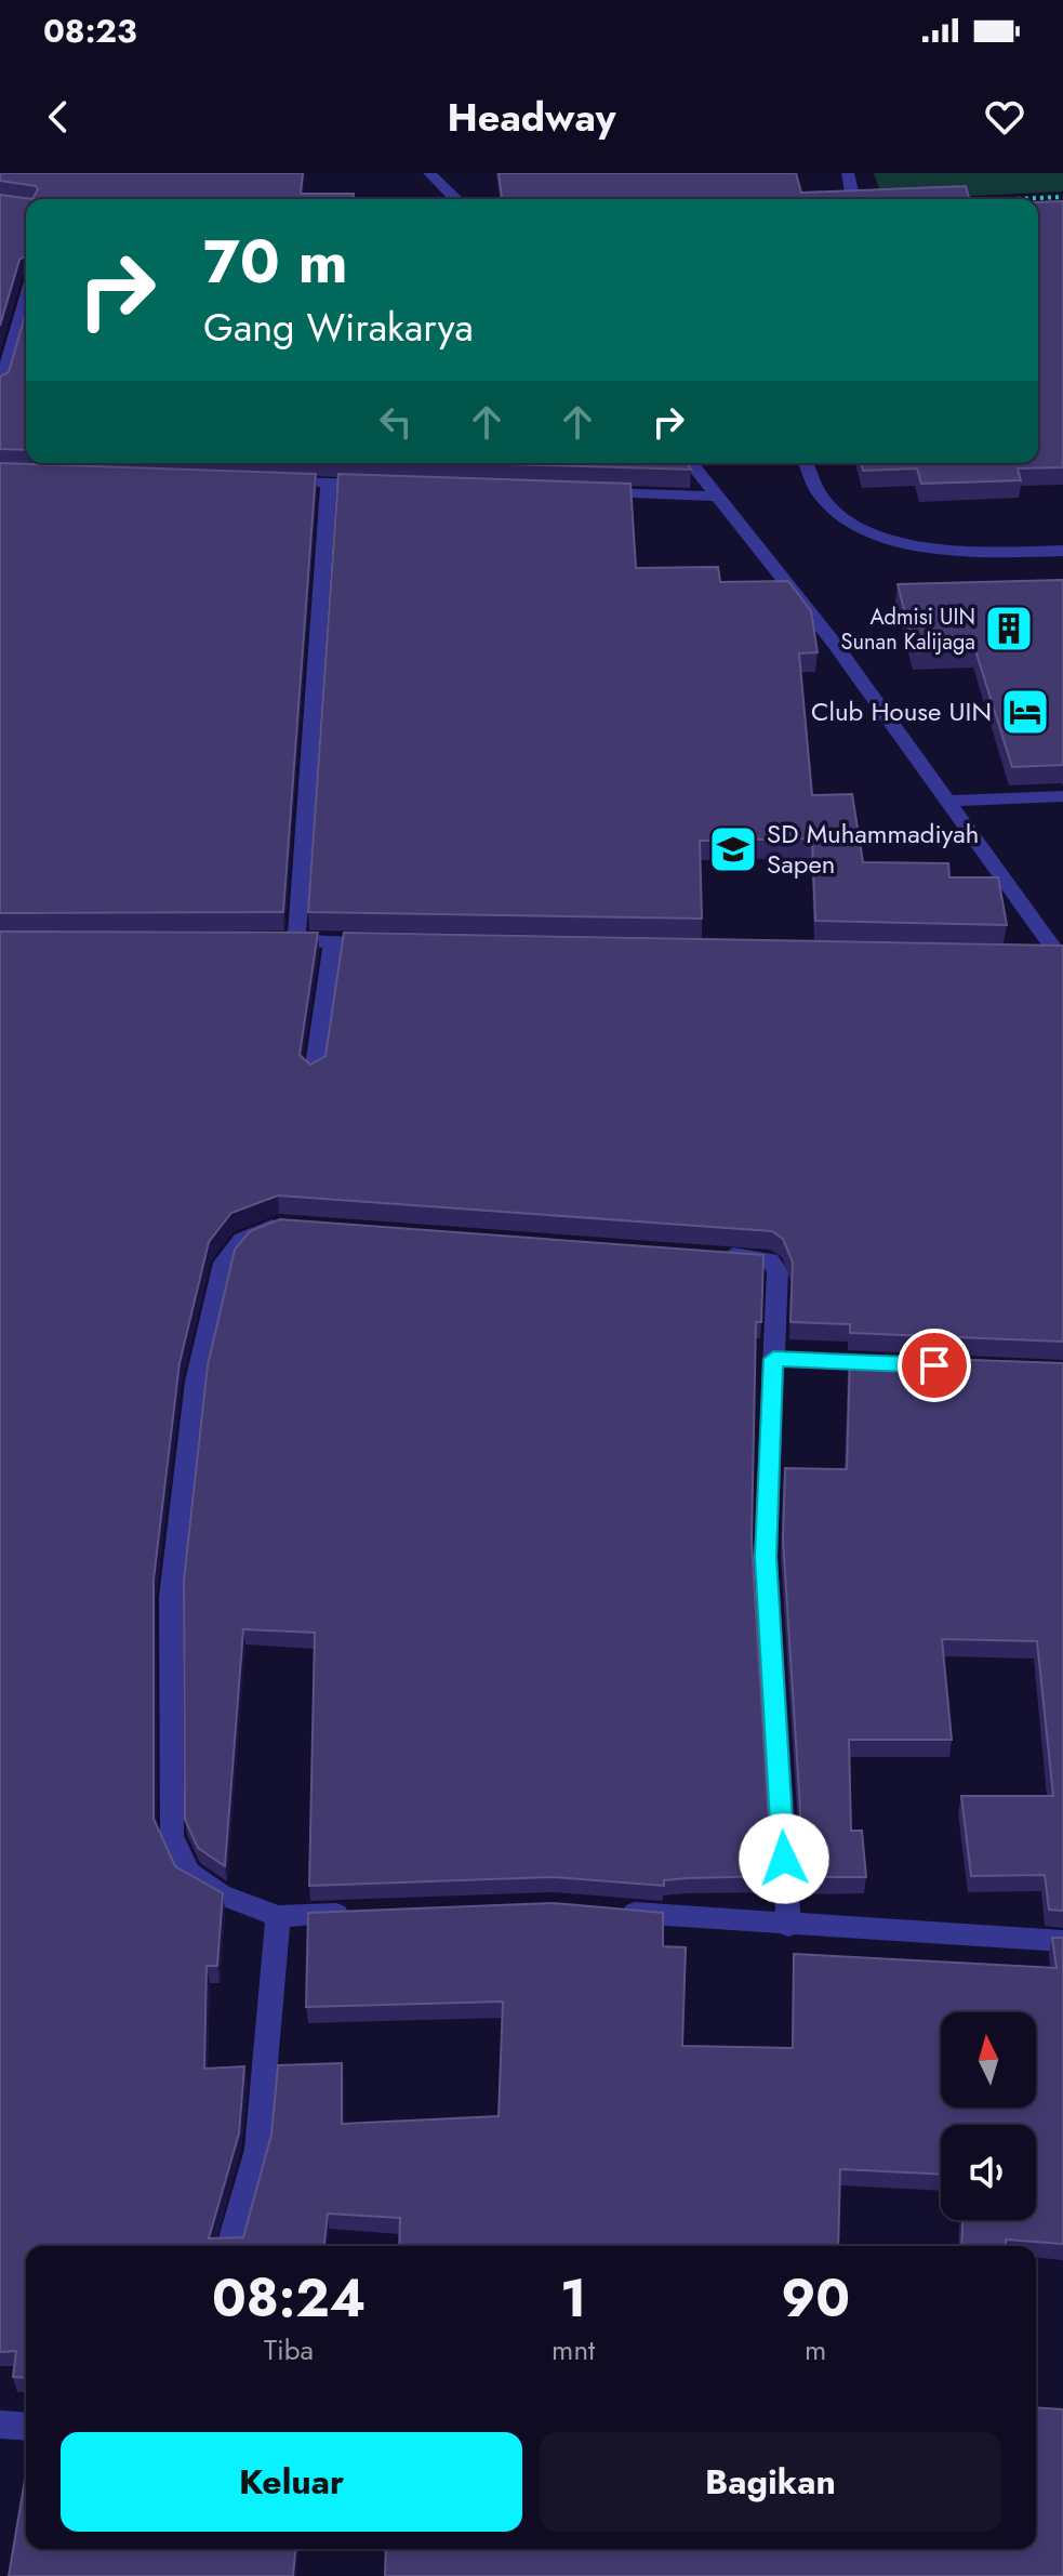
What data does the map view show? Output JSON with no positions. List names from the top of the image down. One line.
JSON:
{"places":{"building":["Admisi UIN Sunan Kalijaga"],"hotel":["Club House UIN"],"school or university":["SD Muhammadiyah Sapen"]},"north":"top","page":{"status":"08:23","header":"Headway","turn":["70 m","Gang Wirakarya"],"eta":["08:24","Tiba","1","mnt","90","m"],"buttons":["Keluar","Bagikan"]}}
